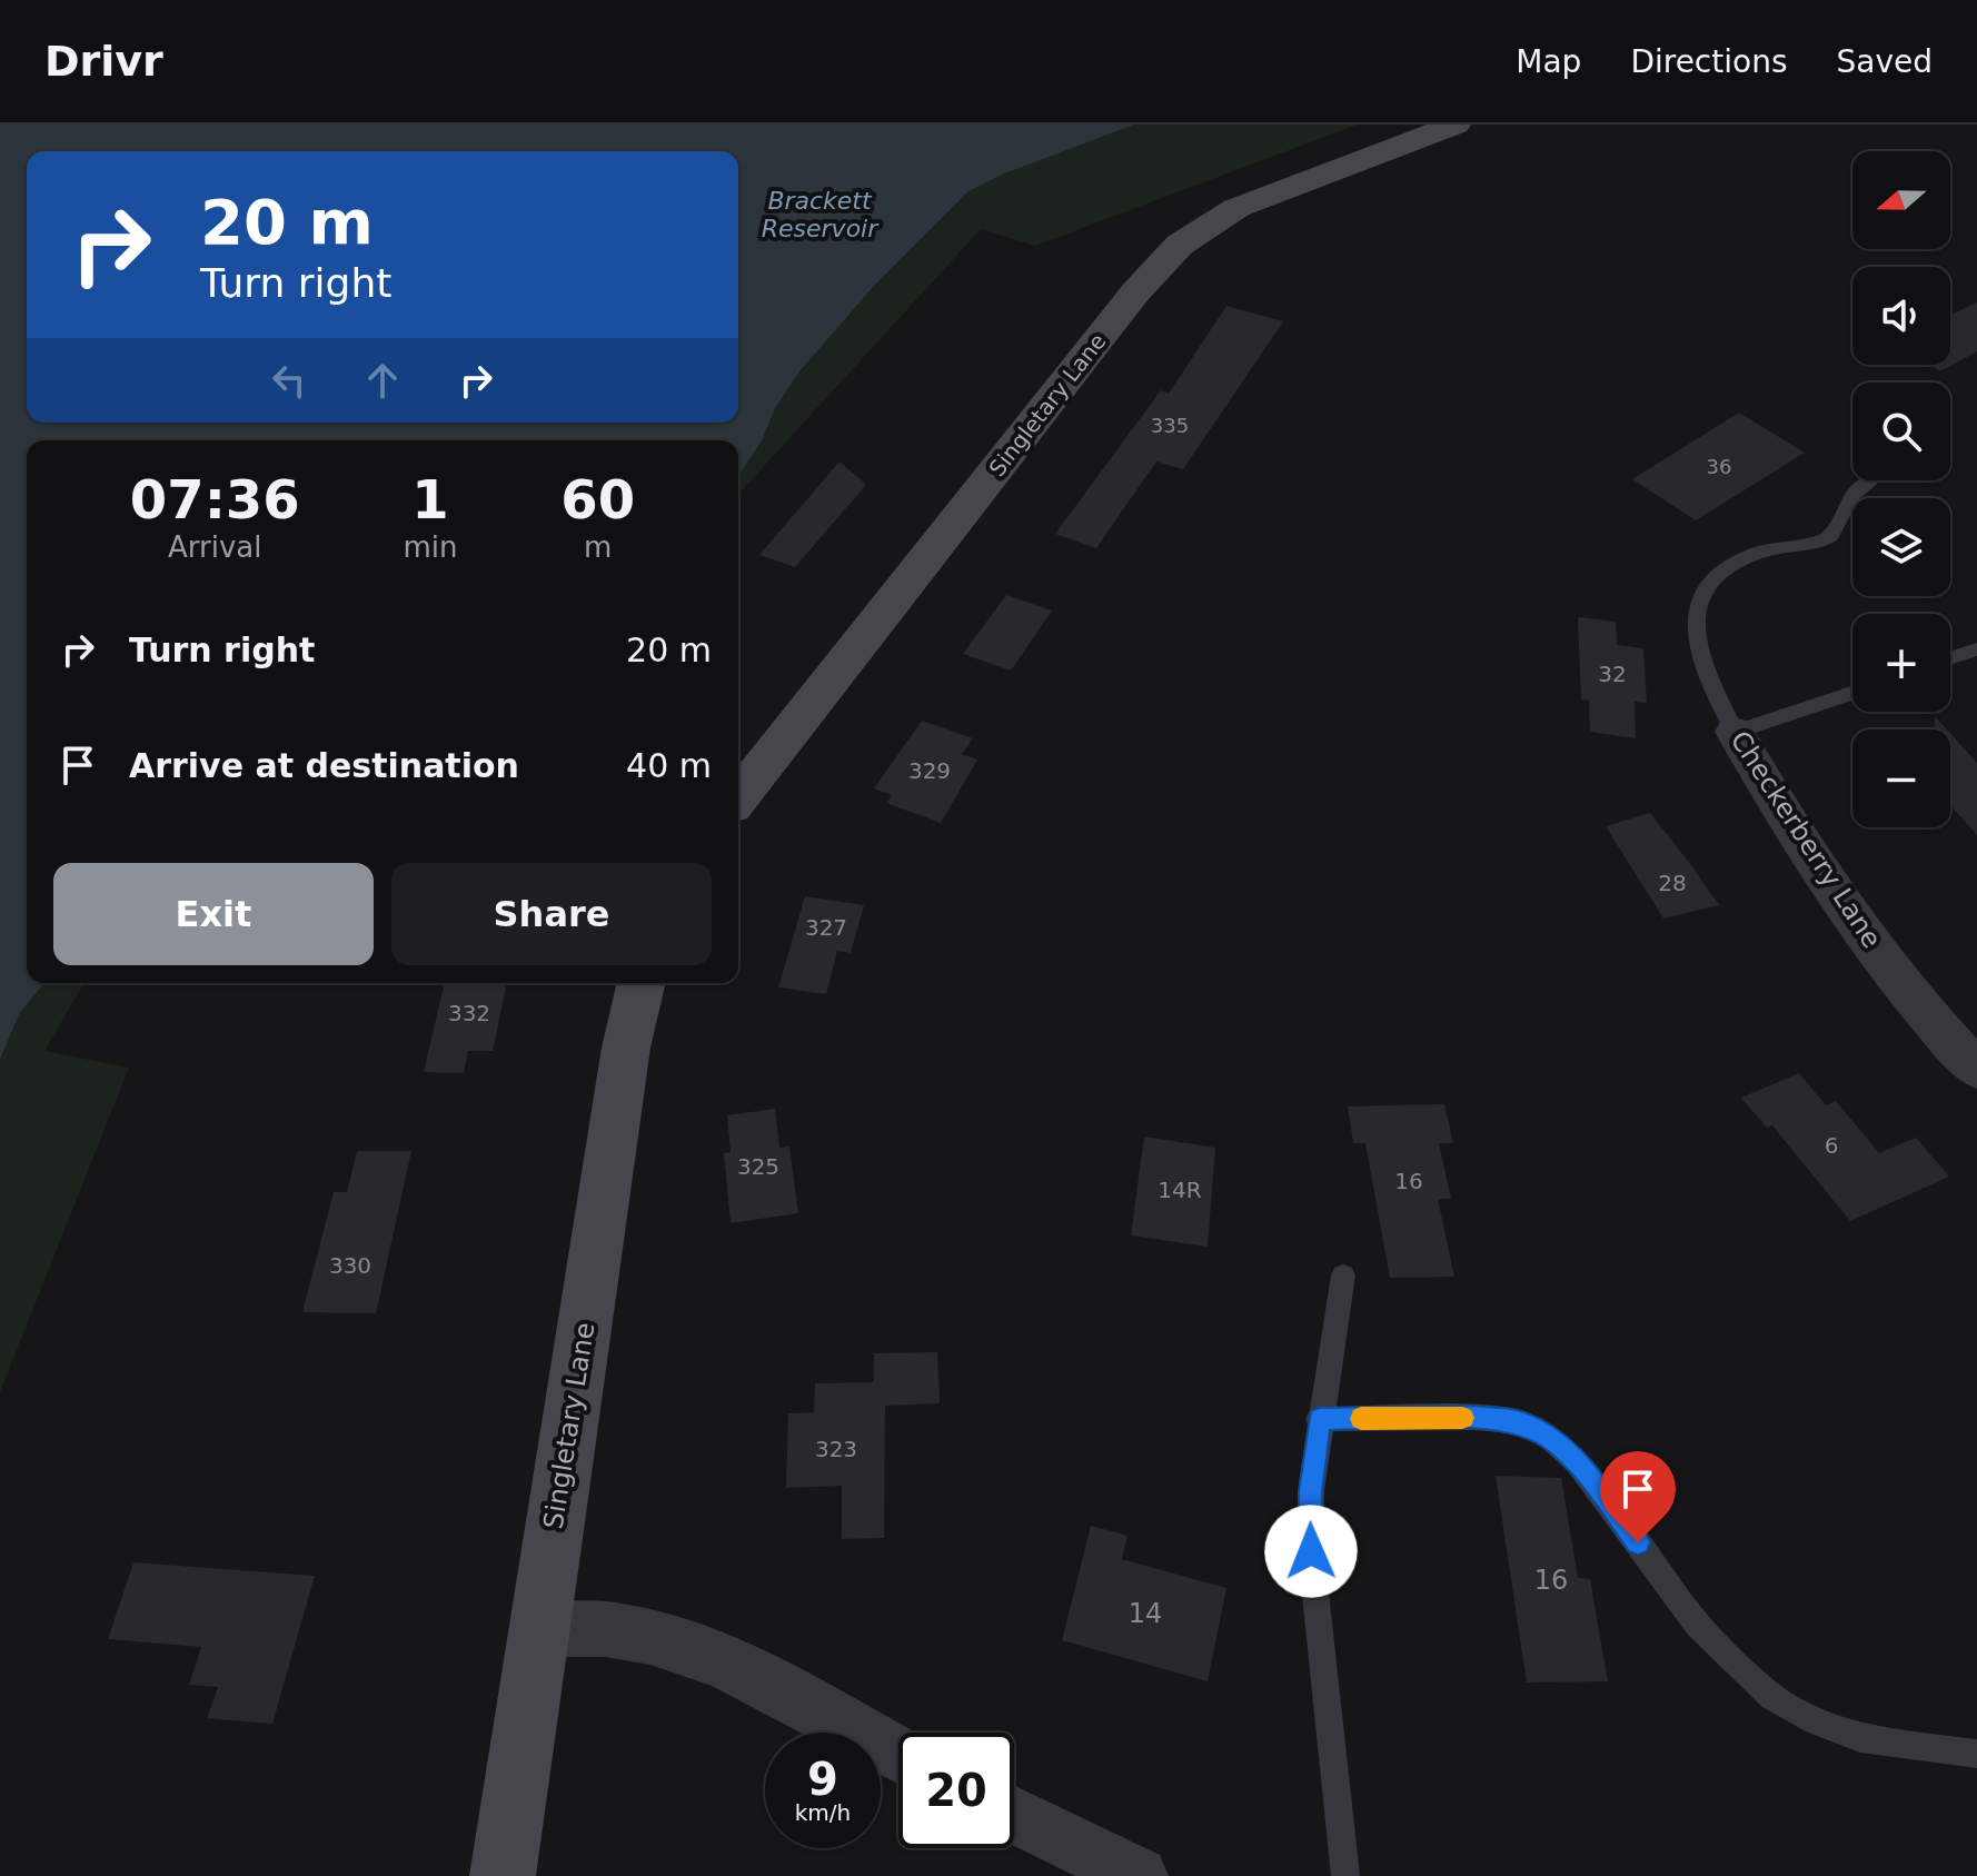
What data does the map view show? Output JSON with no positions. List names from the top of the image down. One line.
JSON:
{"streets":{"street":["Singletary Lane","Checkerberry Lane"]},"water":["Brackett Reservoir"],"house_numbers":["335","36","32","329","28","327","332","6","325","16","14R","330","323","16","14"],"north":"left","page":{"header":"Drivr","nav":["Map","Directions","Saved"],"map_buttons":["+","−"],"turn":["20 m","Turn right"],"eta":["07:36","Arrival","1","min","60","m"],"list":[{"name":"Turn right","value":"20 m"},{"name":"Arrive at destination","value":"40 m"}],"buttons":["Exit","Share"],"speed":"9 km/h","limit":"20"}}
